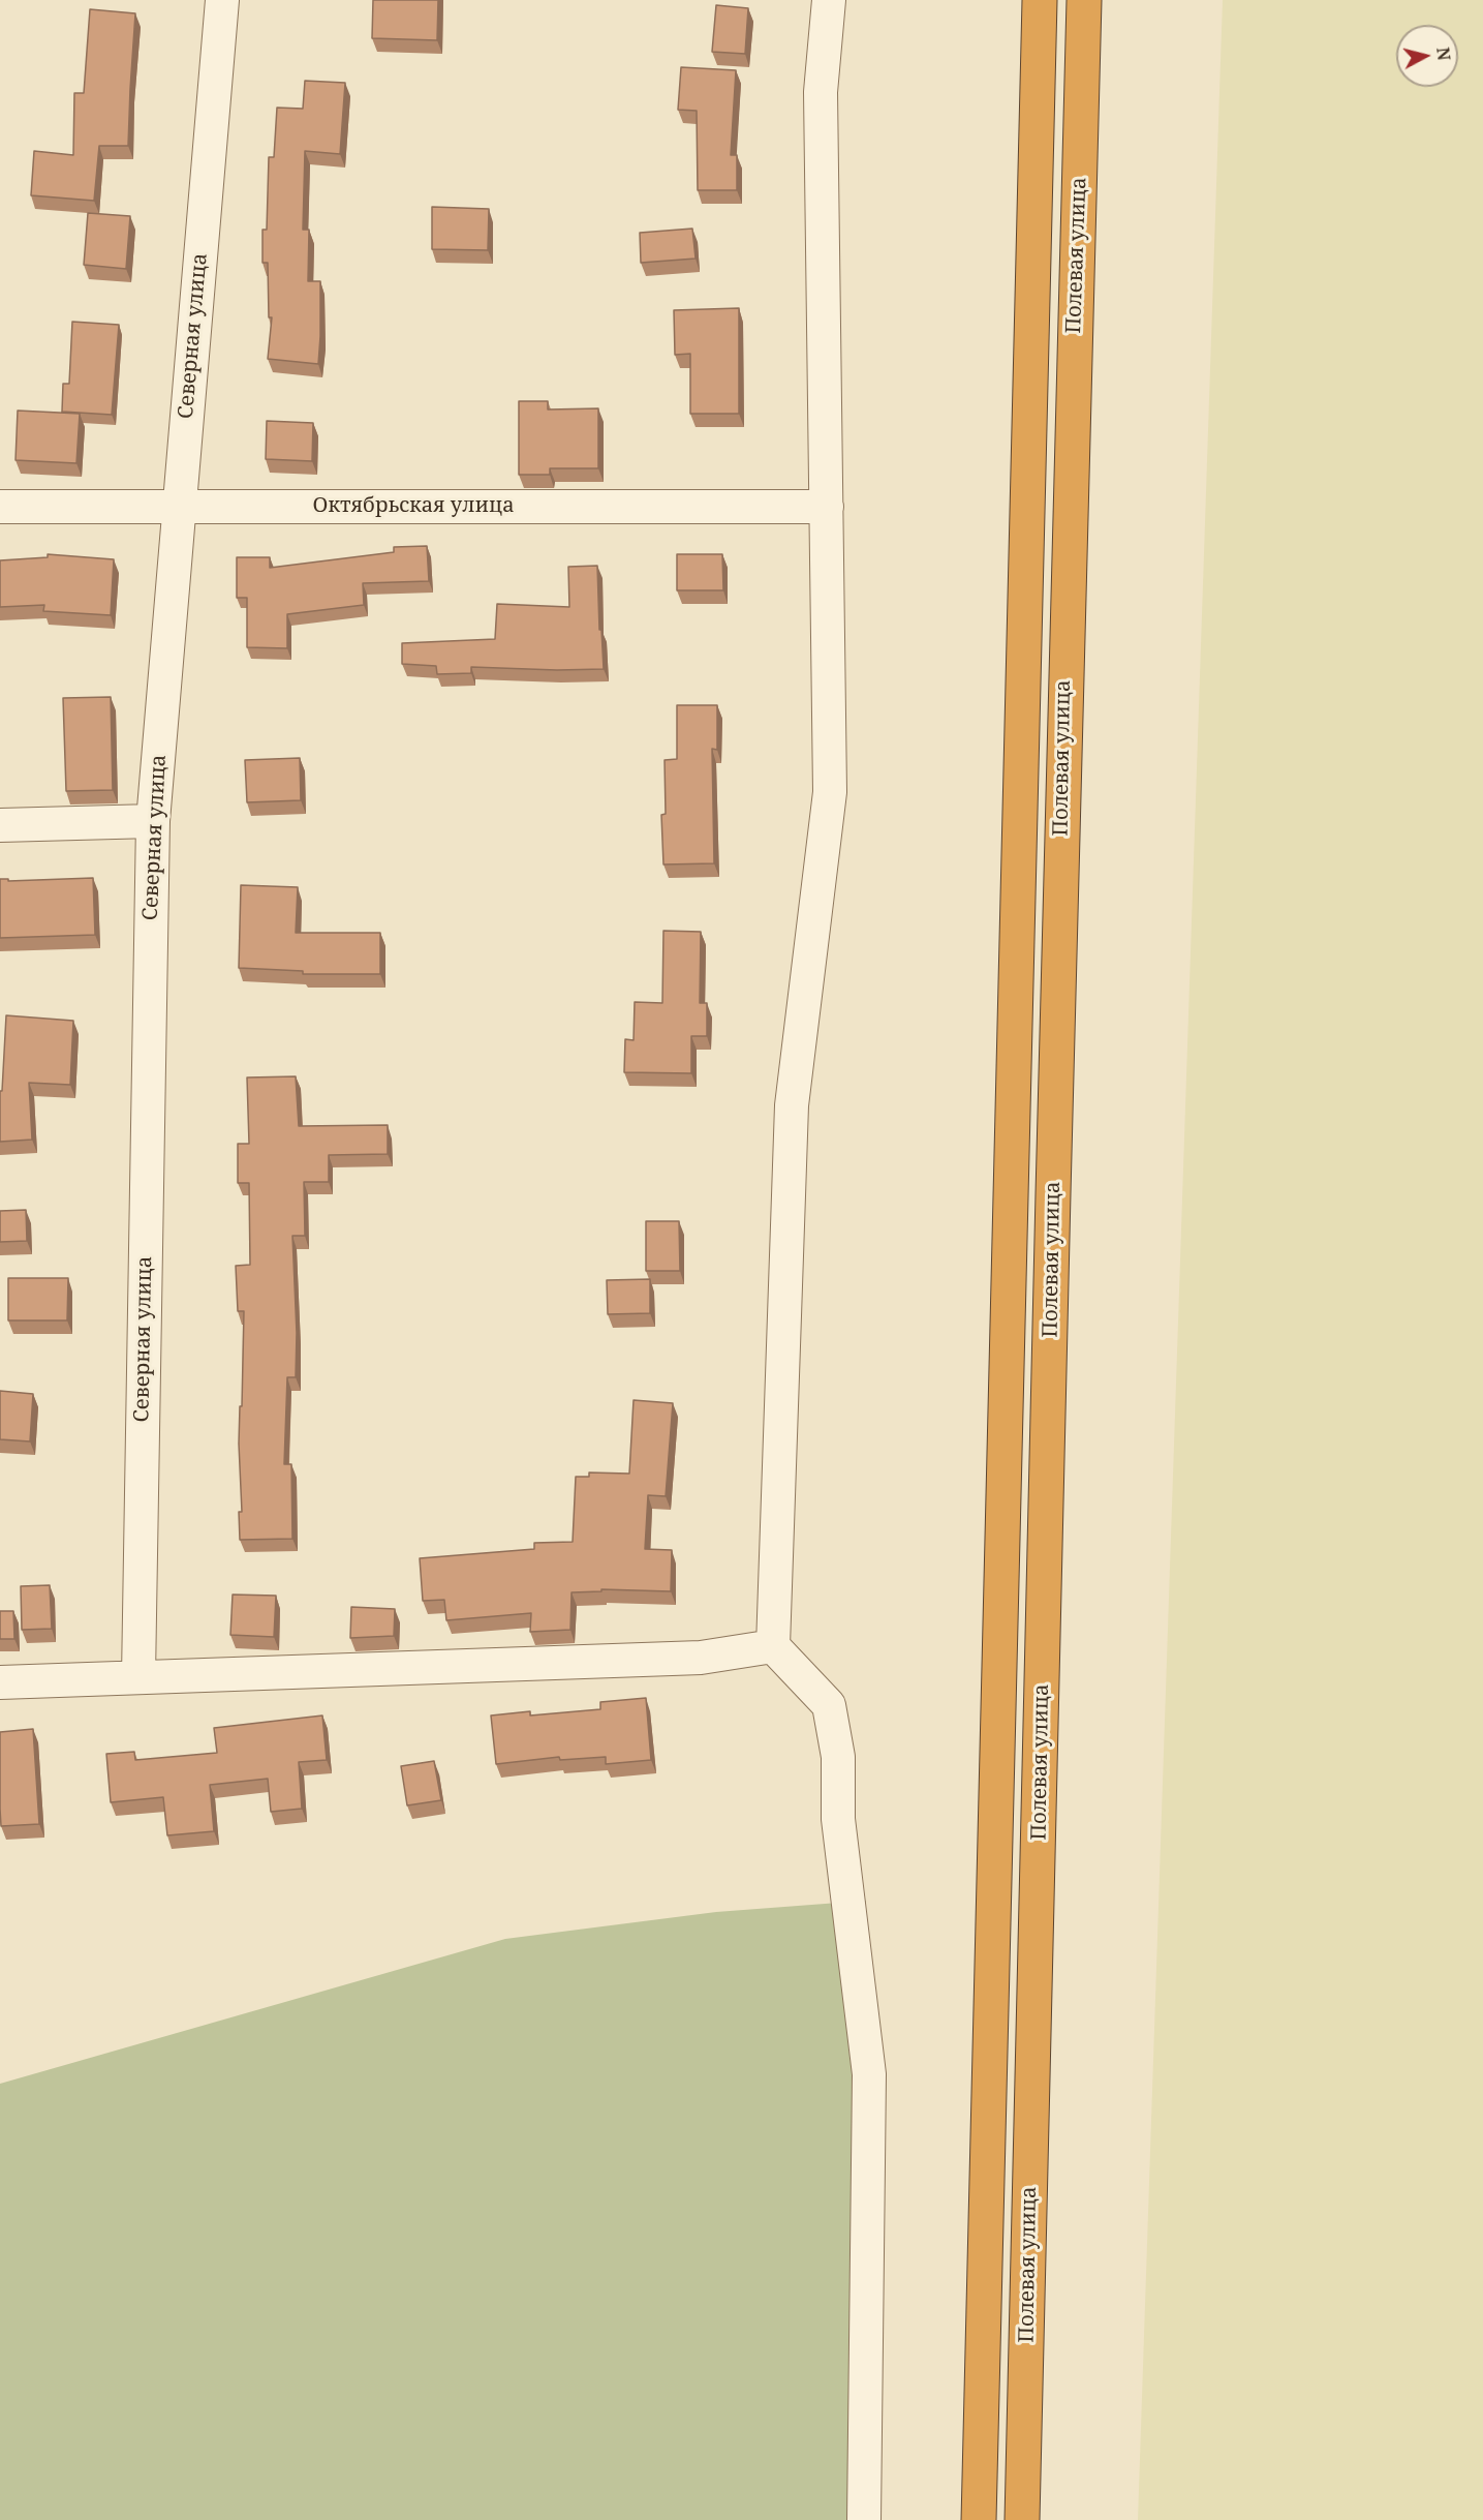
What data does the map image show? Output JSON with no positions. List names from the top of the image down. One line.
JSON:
{"streets":{"highway":["Полевая улица"],"street":["Северная улица","Октябрьская улица"]},"crossings":[["Северная улица","Октябрьская улица"]],"north":"right"}
